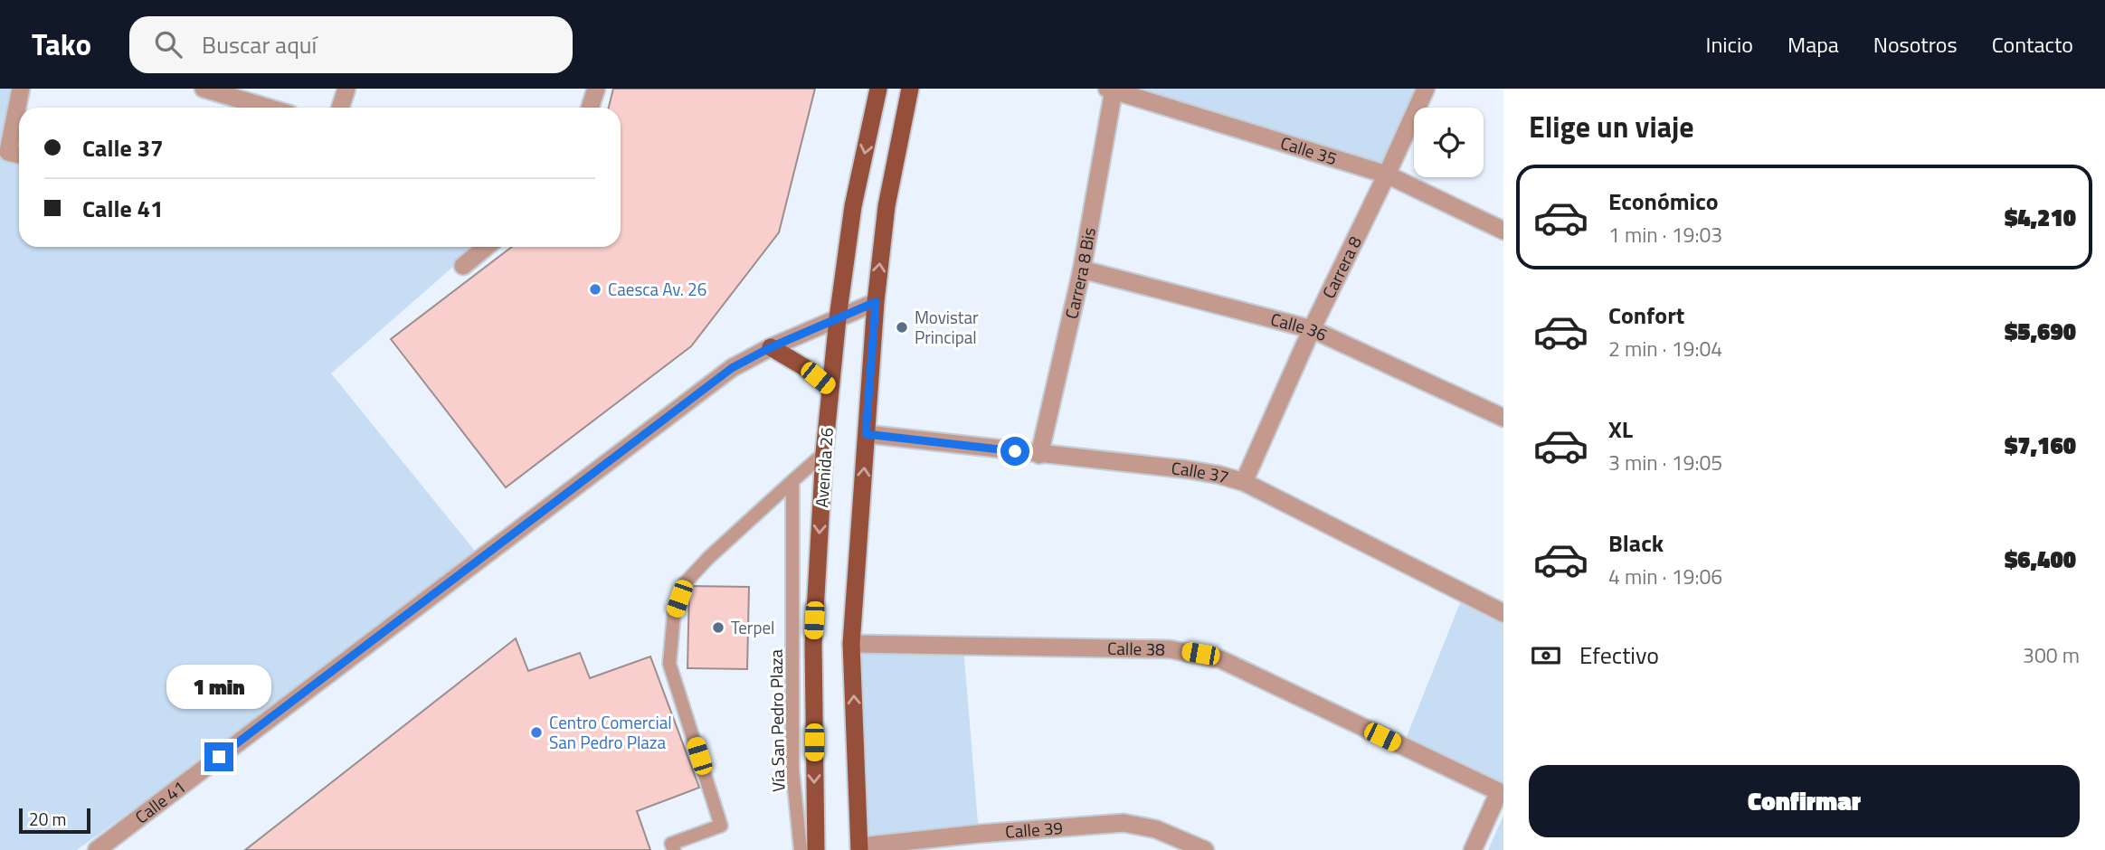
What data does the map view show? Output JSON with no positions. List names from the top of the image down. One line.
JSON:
{"streets":{"main road":["Avenida 26"],"street":["Calle 35","Carrera 8","Carrera 8 Bis","Calle 36","Calle 37","Calle 38","Calle 41","Calle 39"],"lane":["Vía San Pedro Plaza"]},"crossings":[["Calle 35","Carrera 8"],["Calle 35","Carrera 8 Bis"],["Carrera 8","Calle 36"],["Carrera 8","Calle 37"],["Carrera 8 Bis","Calle 36"],["Carrera 8 Bis","Calle 37"],["Avenida 26","Calle 41"]],"places":["Caesca Av. 26","Movistar Principal","Terpel","Centro Comercial San Pedro Plaza"],"scale_bar":"20 m","page":{"header":"Tako","search":"Buscar aquí","nav":["Inicio","Mapa","Nosotros","Contacto"],"heading":"Elige un viaje","banner":["Calle 37","Calle 41"],"list":[{"name":"Económico","note":"1 min · 19:03","value":"$4,210"},{"name":"Confort","note":"2 min · 19:04","value":"$5,690"},{"name":"XL","note":"3 min · 19:05","value":"$7,160"},{"name":"Black","note":"4 min · 19:06","value":"$6,400"}],"pay":["Efectivo","300 m"],"bubble":"1 min","buttons":"Confirmar","scale":"20 m"}}
